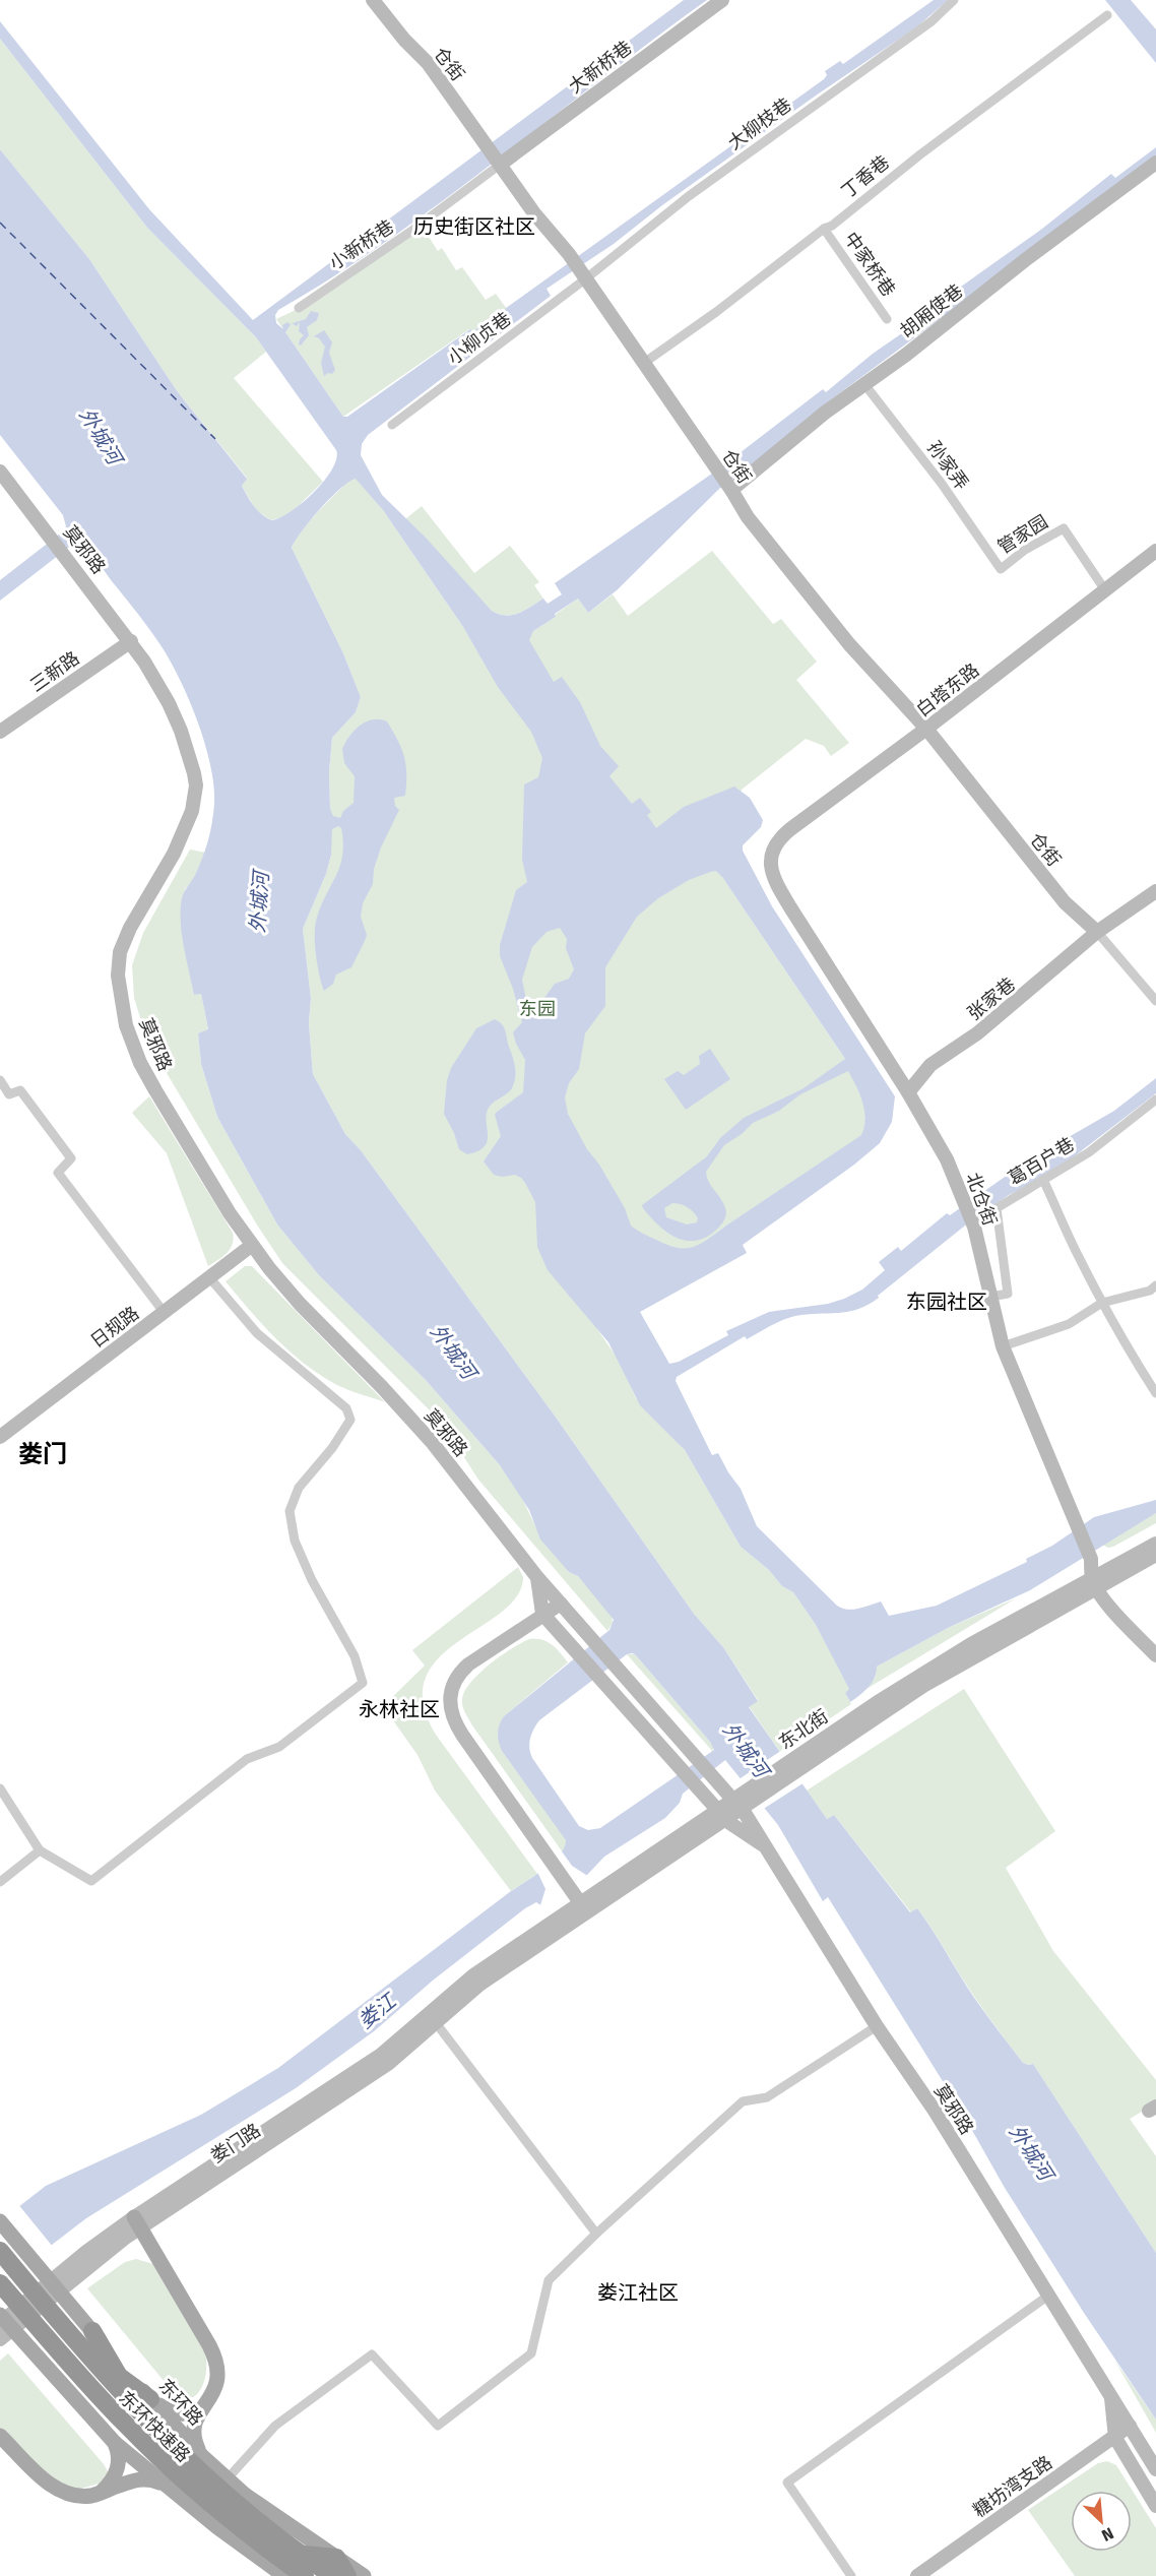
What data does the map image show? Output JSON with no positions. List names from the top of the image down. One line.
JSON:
{"streets":{"highway":["东环快速路"],"main road":["仓街","大新桥巷","胡厢使巷","莫邪路","三新路","白塔东路","张家巷","北仓街","日规路","东北街","娄门路","东环路","糖坊湾支路"],"street":["大柳枝巷","丁香巷","小新桥巷","中家桥巷","小柳贞巷","孙家弄","管家园","葛百户巷"]},"crossings":[["仓街","大新桥巷"],["仓街","大柳枝巷"],["仓街","丁香巷"],["仓街","小新桥巷"],["仓街","胡厢使巷"],["仓街","小柳贞巷"],["仓街","白塔东路"],["仓街","张家巷"],["大新桥巷","小新桥巷"],["大柳枝巷","小柳贞巷"],["丁香巷","中家桥巷"],["胡厢使巷","孙家弄"],["孙家弄","管家园"],["管家园","白塔东路"],["莫邪路","三新路"],["莫邪路","日规路"],["莫邪路","糖坊湾支路"],["白塔东路","北仓街"],["张家巷","北仓街"],["葛百户巷","北仓街"],["北仓街","东北街"],["东北街","娄门路"],["东环路","东环快速路"]],"districts":["历史街区社区","东园社区","娄门","永林社区","娄江社区"],"water":["外城河","娄江"],"parks":["东园"],"north":"bottom right"}
